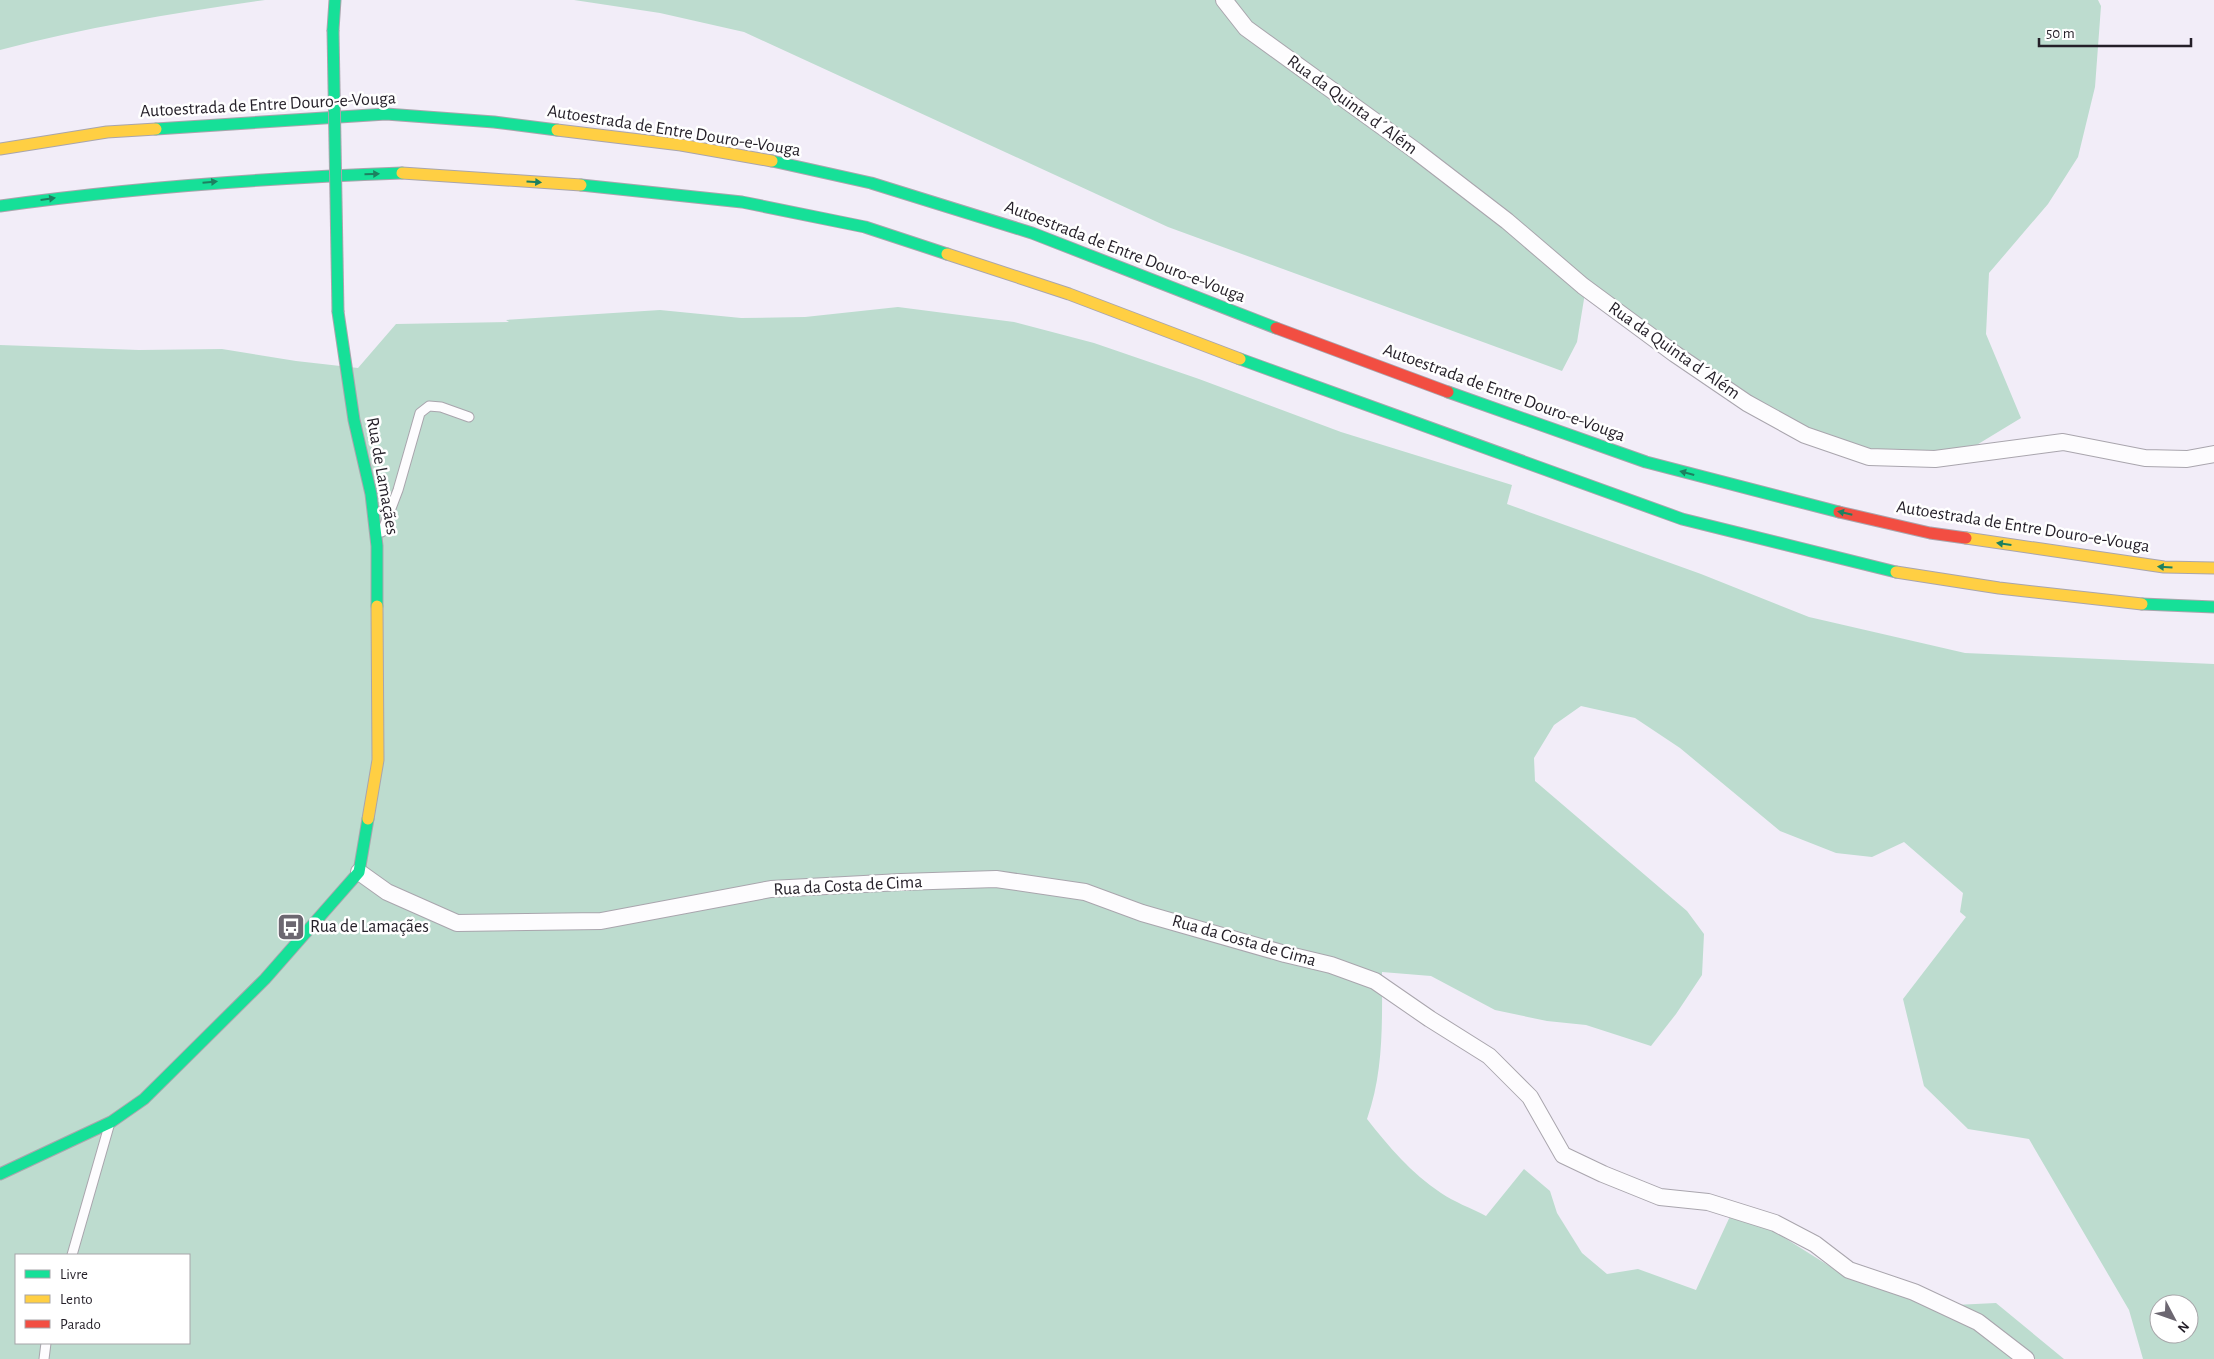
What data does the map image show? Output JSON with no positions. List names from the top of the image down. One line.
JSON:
{"streets":{"main road":["Autoestrada de Entre Douro-e-Vouga","Rua de Lamaçães"],"street":["Rua da Quinta d´Além","Rua da Costa de Cima"]},"crossings":[["Rua de Lamaçães","Rua da Costa de Cima"]],"places":{"bus stop":["Rua de Lamaçães"]},"legend":["Livre","Lento","Parado"],"scale_bar":"50 m","north":"bottom right"}
